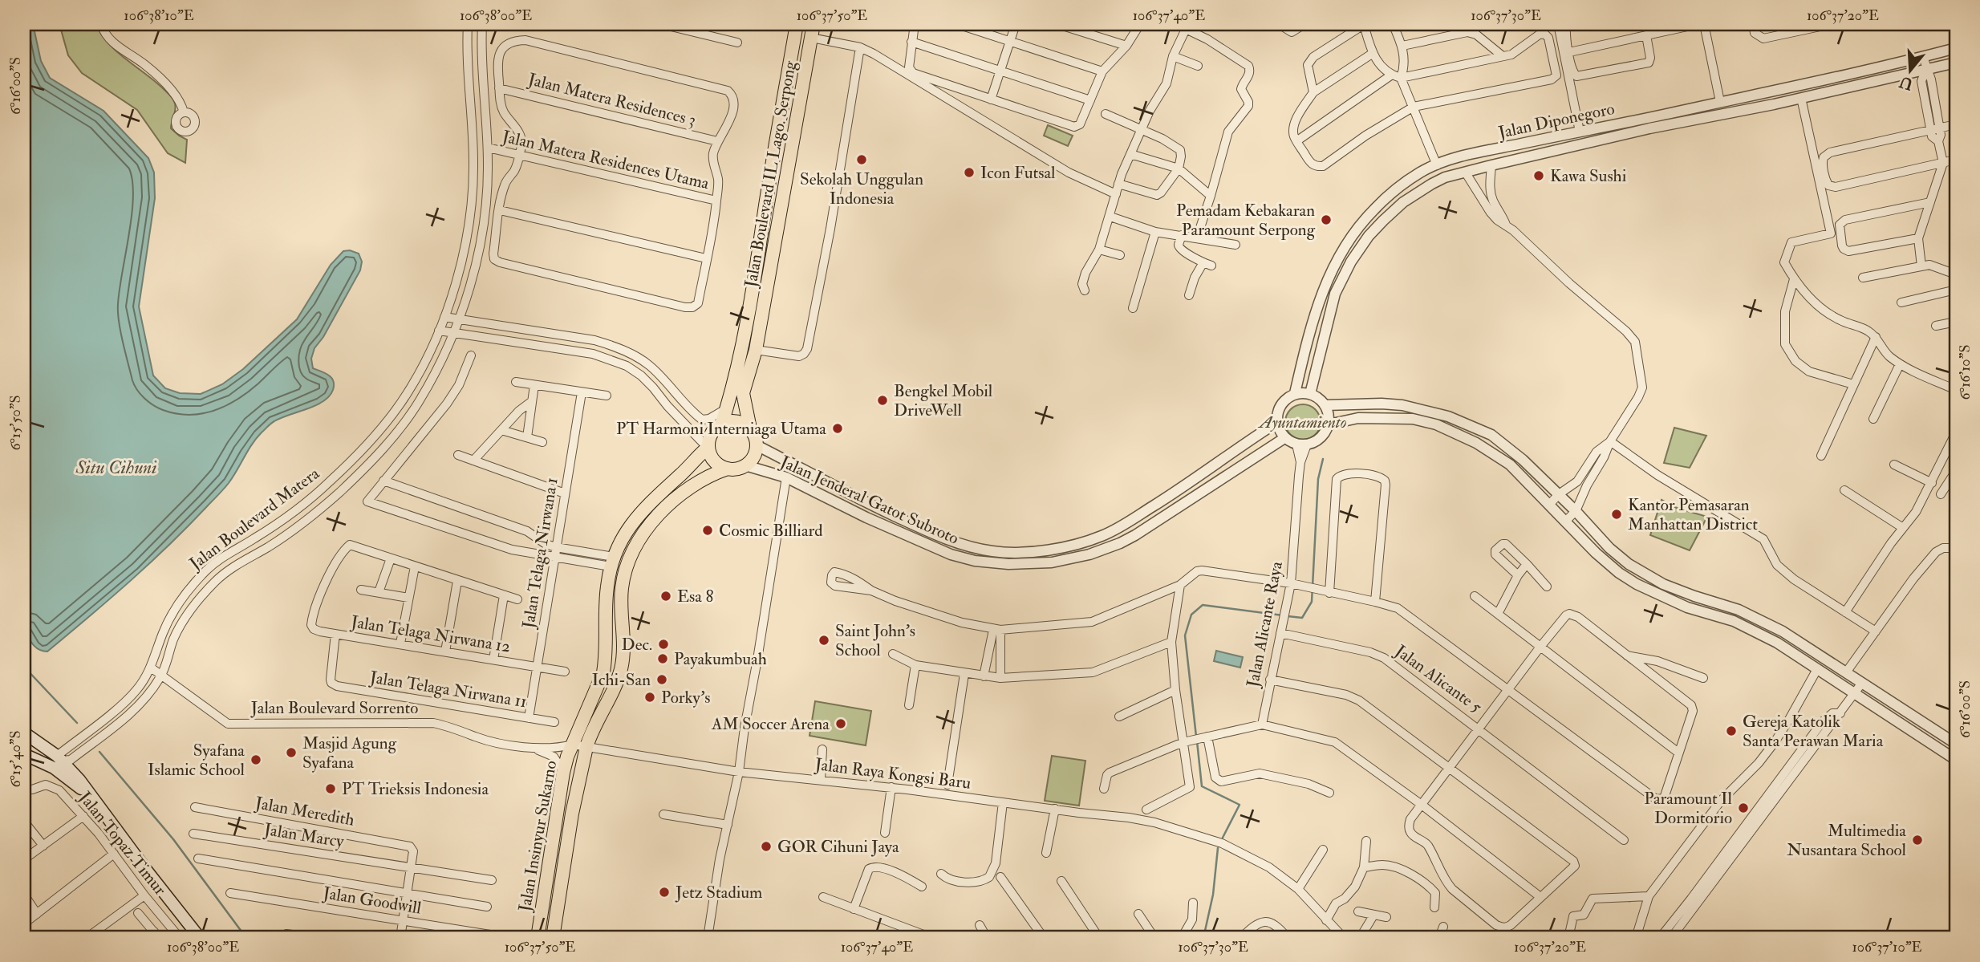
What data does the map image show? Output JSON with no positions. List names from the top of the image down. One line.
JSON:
{"streets":{"main road":["Jalan Boulevard IL Lago. Serpong","Jalan Insinyur Sukarno"],"street":["Jalan Matera Residences 3","Jalan Diponegoro","Jalan Matera Residences Utama","Jalan Jenderal Gatot Subroto","Jalan Boulevard Matera","Jalan Telaga Nirwana 1","Jalan Alicante Raya","Jalan Telaga Nirwana 12","Jalan Alicante 5","Jalan Telaga Nirwana 11","Jalan Boulevard Sorrento","Jalan Raya Kongsi Baru","Jalan Meredith","Jalan Marcy","Jalan Topaz Timur","Jalan Goodwill"]},"crossings":[["Jalan Diponegoro","Jalan Jenderal Gatot Subroto"],["Jalan Diponegoro","Jalan Alicante Raya"],["Jalan Matera Residences Utama","Jalan Boulevard Matera"],["Jalan Boulevard IL Lago. Serpong","Jalan Jenderal Gatot Subroto"],["Jalan Boulevard IL Lago. Serpong","Jalan Insinyur Sukarno"],["Jalan Jenderal Gatot Subroto","Jalan Alicante Raya"],["Jalan Jenderal Gatot Subroto","Jalan Insinyur Sukarno"],["Jalan Boulevard Matera","Jalan Boulevard Sorrento"],["Jalan Telaga Nirwana 1","Jalan Telaga Nirwana 12"],["Jalan Telaga Nirwana 1","Jalan Telaga Nirwana 11"],["Jalan Alicante Raya","Jalan Alicante 5"],["Jalan Telaga Nirwana 12","Jalan Telaga Nirwana 11"],["Jalan Boulevard Sorrento","Jalan Raya Kongsi Baru"],["Jalan Boulevard Sorrento","Jalan Insinyur Sukarno"],["Jalan Raya Kongsi Baru","Jalan Insinyur Sukarno"],["Jalan Meredith","Jalan Marcy"]],"water":["Situ Cihuni"],"parks":["Ayuntamiento"],"places":["Sekolah Unggulan Indonesia","Icon Futsal","Kawa Sushi","Pemadam Kebakaran Paramount Serpong","Bengkel Mobil DriveWell","PT Harmoni Interniaga Utama","Kantor Pemasaran Manhattan District","Cosmic Billiard","Esa 8","Saint John's School","Dec.","Payakumbuah","Ichi-San","Porky's","AM Soccer Arena","Gereja Katolik Santa Perawan Maria","Masjid Agung Syafana","Syafana Islamic School","PT Trieksis Indonesia","Paramount Il Dormitorio","Multimedia Nusantara School","GOR Cihuni Jaya","Jetz Stadium"],"north":"bottom","coordinates":["106°38'10\"E","106°38'00\"E","106°37'50\"E","106°37'40\"E","106°37'30\"E","106°37'20\"E","6°16'00\"S","6°16'10\"S","6°15'50\"S","6°15'40\"S","106°37'10\"E"]}
